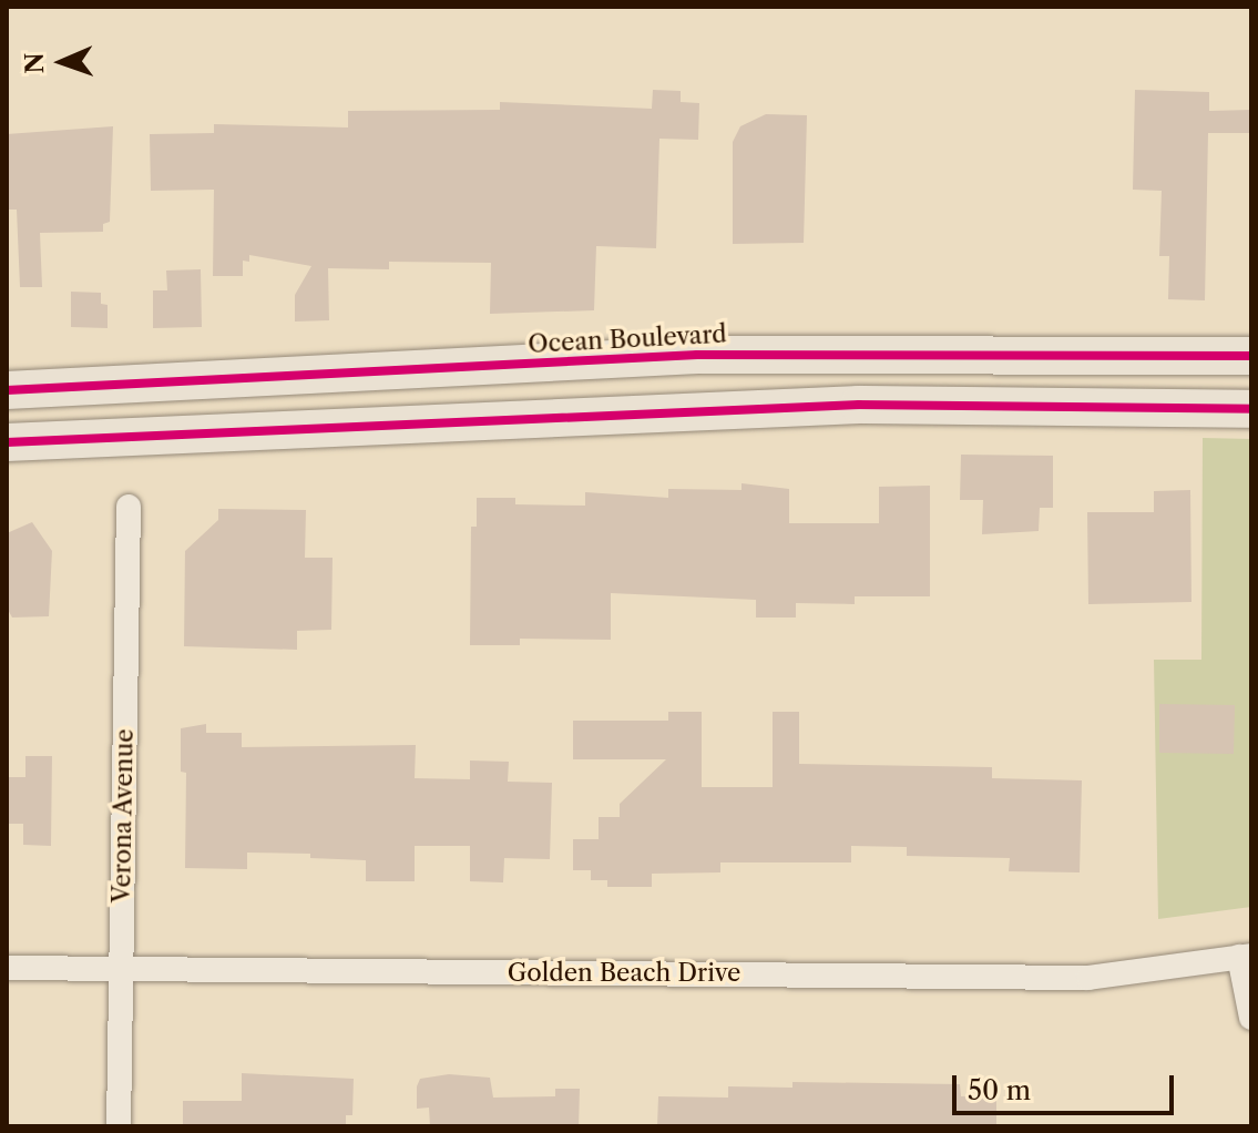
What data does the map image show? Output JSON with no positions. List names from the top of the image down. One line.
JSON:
{"streets":{"main road":["Ocean Boulevard"],"street":["Verona Avenue","Golden Beach Drive"]},"crossings":[["Verona Avenue","Golden Beach Drive"]],"scale_bar":"50 m","north":"left"}
